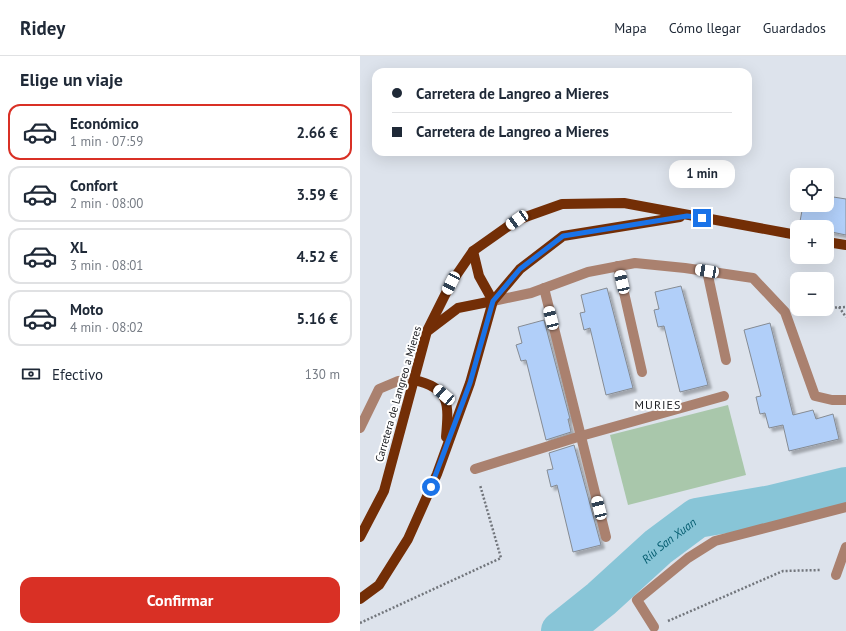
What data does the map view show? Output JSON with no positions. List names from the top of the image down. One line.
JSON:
{"streets":{"main road":["Carretera de Langreo a Mieres"]},"districts":["MURIES"],"water":["Ríu San Xuan"],"page":{"header":"Ridey","nav":["Mapa","Cómo llegar","Guardados"],"heading":"Elige un viaje","banner":["Carretera de Langreo a Mieres","Carretera de Langreo a Mieres"],"list":[{"name":"Económico","note":"1 min · 07:59","value":"2.66 €"},{"name":"Confort","note":"2 min · 08:00","value":"3.59 €"},{"name":"XL","note":"3 min · 08:01","value":"4.52 €"},{"name":"Moto","note":"4 min · 08:02","value":"5.16 €"}],"bubble":"1 min","map_buttons":["+","−"],"pay":["Efectivo","130 m"],"buttons":"Confirmar"}}
